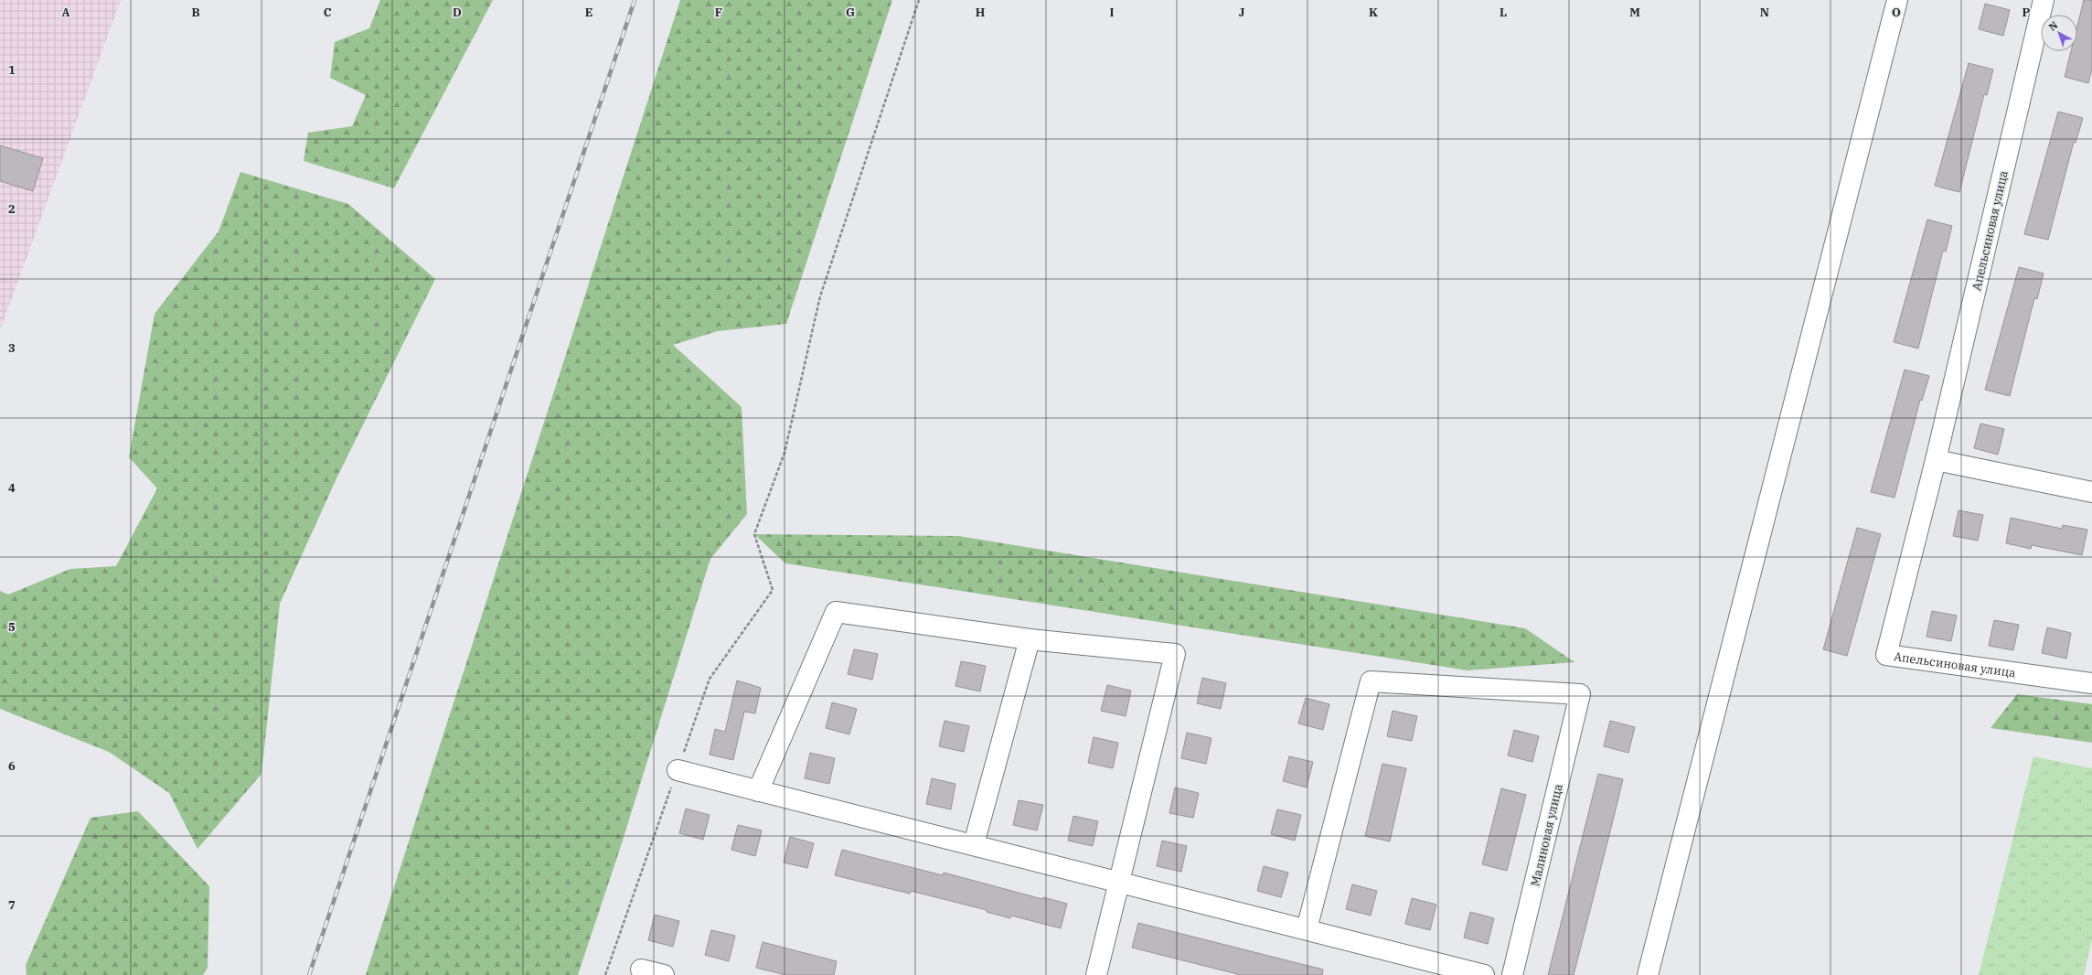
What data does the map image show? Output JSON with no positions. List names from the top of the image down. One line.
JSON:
{"streets":{"street":["Апельсиновая улица","Малиновая улица"]},"north":"top left","grid":{"columns":["A","B","C","D","E","F","G","H","I","J","K","L","M","N","O","P"],"rows":["1","2","3","4","5","6","7"]}}
